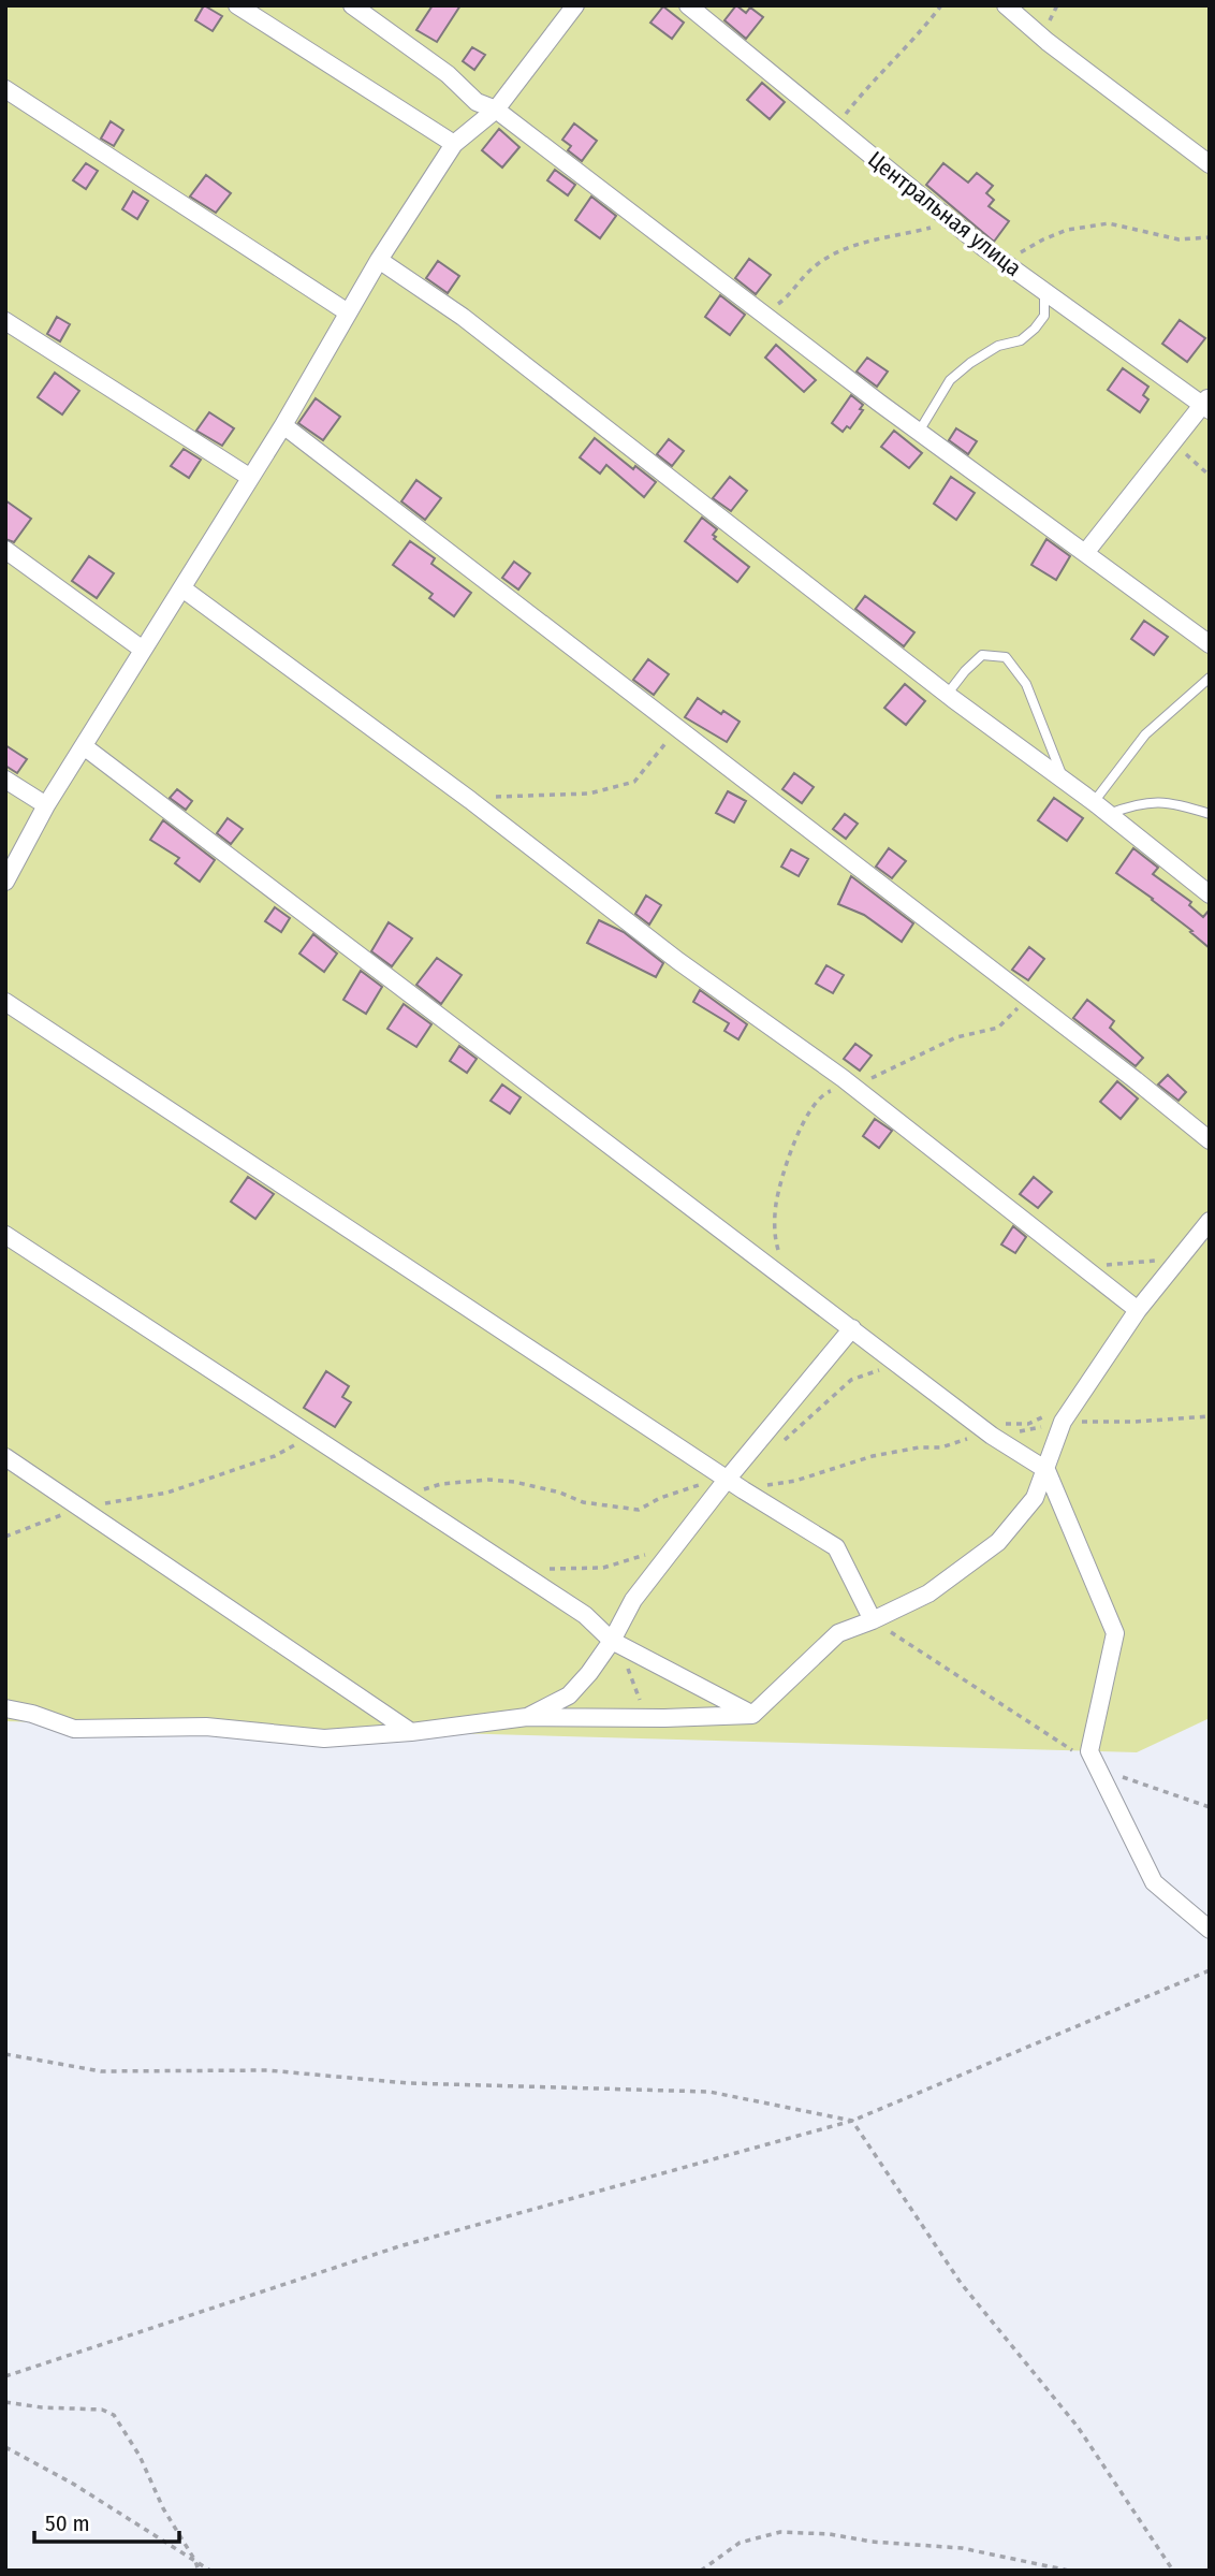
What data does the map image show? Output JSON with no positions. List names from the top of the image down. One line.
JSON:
{"streets":{"street":["Центральная улица"]},"scale_bar":"50 m"}
